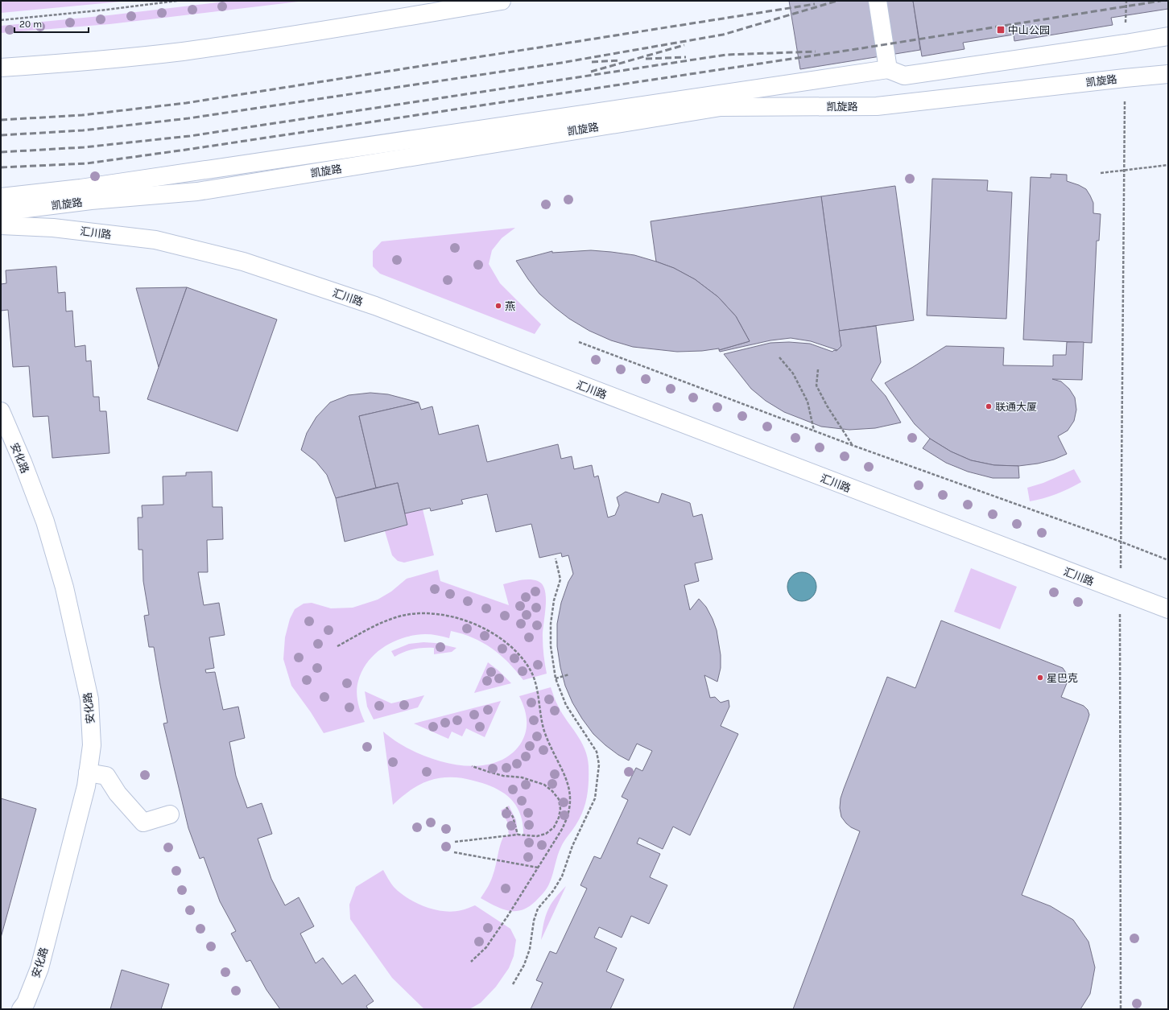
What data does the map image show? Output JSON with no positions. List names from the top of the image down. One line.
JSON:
{"streets":{"street":["凯旋路","汇川路","安化路"]},"places":{"transit":["中山公园"],"other":["燕","联通大厦","星巴克"]},"scale_bar":"20 m"}
